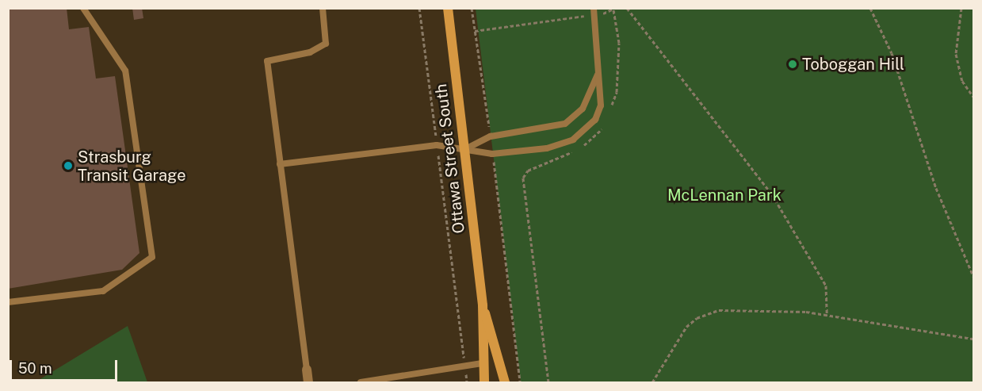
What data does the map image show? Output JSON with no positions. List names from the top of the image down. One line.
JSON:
{"streets":{"main road":["Ottawa Street South"]},"parks":["McLennan Park"],"places":["Toboggan Hill","Strasburg Transit Garage"],"scale_bar":"50 m"}
